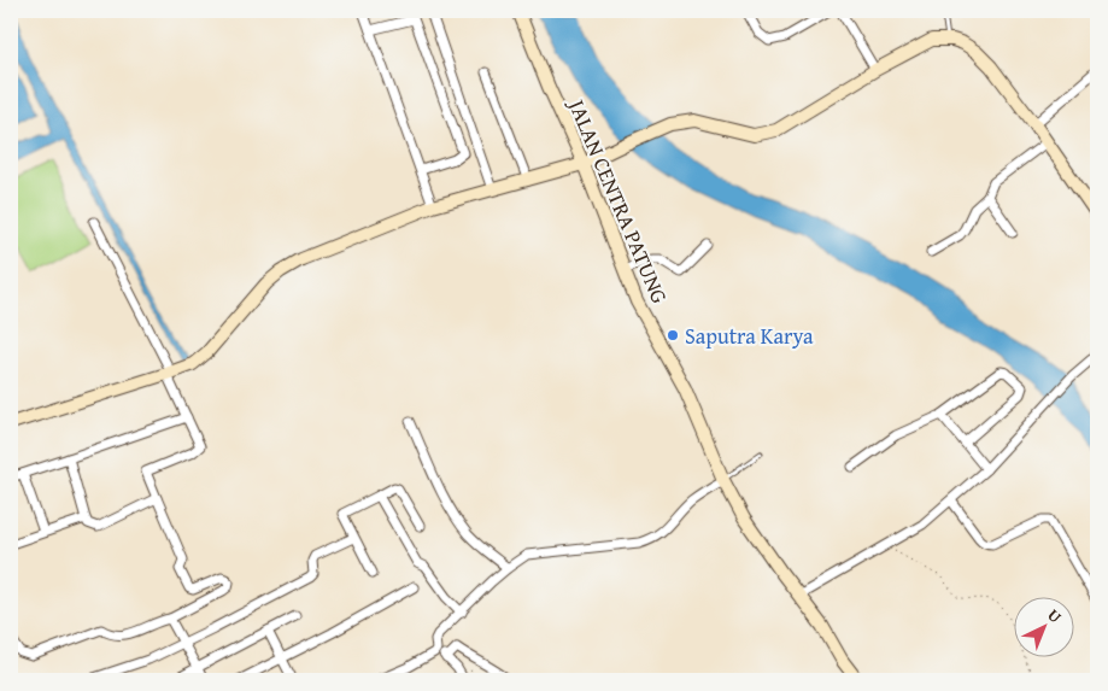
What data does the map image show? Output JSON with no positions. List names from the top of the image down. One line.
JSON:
{"streets":{"street":["JALAN CENTRA PATUNG"]},"places":["Saputra Karya"],"north":"top right"}
